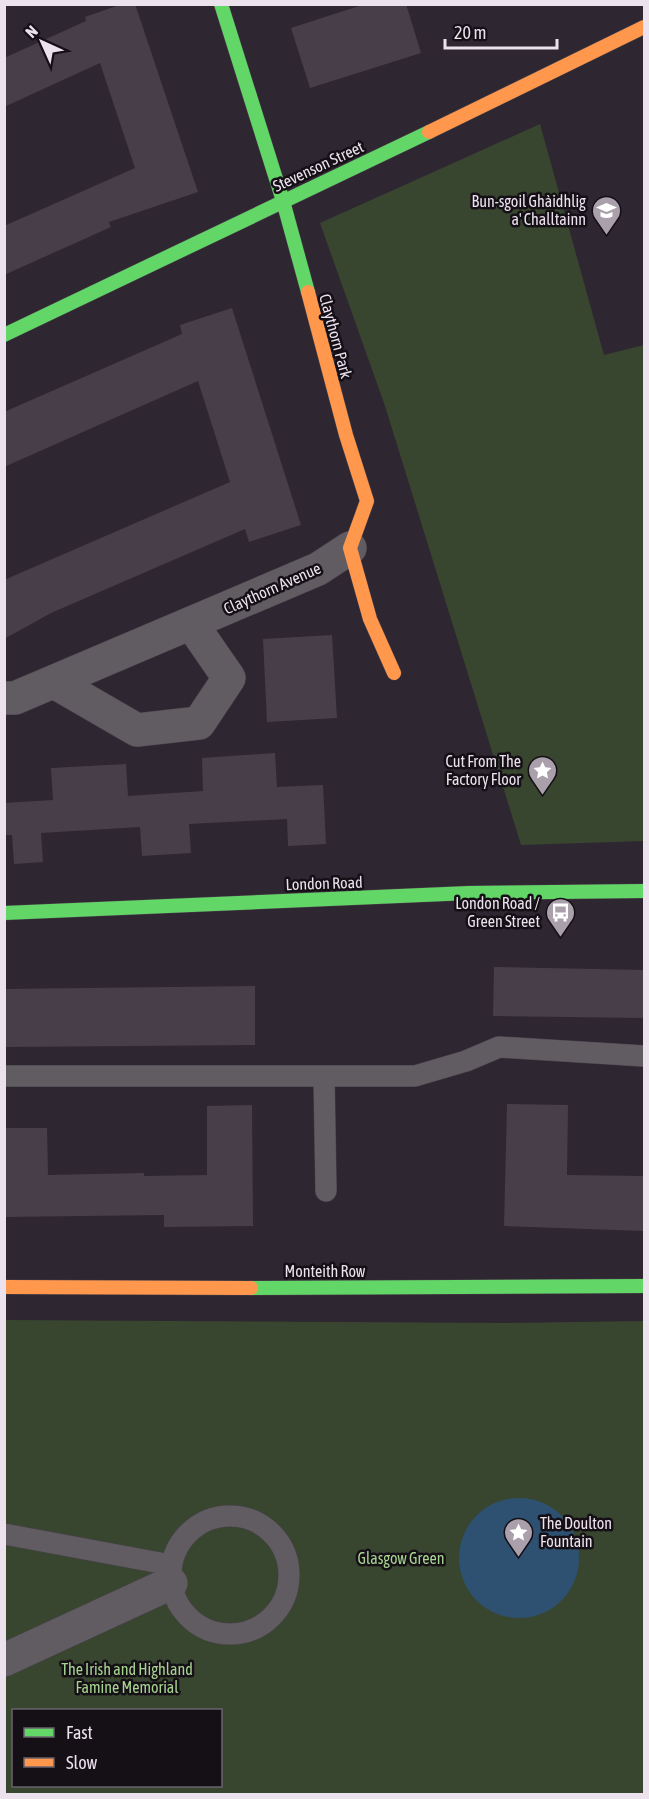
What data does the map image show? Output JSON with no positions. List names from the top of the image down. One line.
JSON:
{"streets":{"street":["Stevenson Street","Claythorn Park","Claythorn Avenue","London Road","Monteith Row"]},"crossings":[["Stevenson Street","Claythorn Park"],["Claythorn Park","Claythorn Avenue"]],"parks":["Glasgow Green","The Irish and Highland Famine Memorial"],"places":{"school or university":["Bun-sgoil Ghàidhlig a' Challtainn"],"place":["Cut From The Factory Floor","The Doulton Fountain"],"bus stop":["London Road / Green Street"]},"legend":["Fast","Slow"],"scale_bar":"20 m","north":"top left"}
